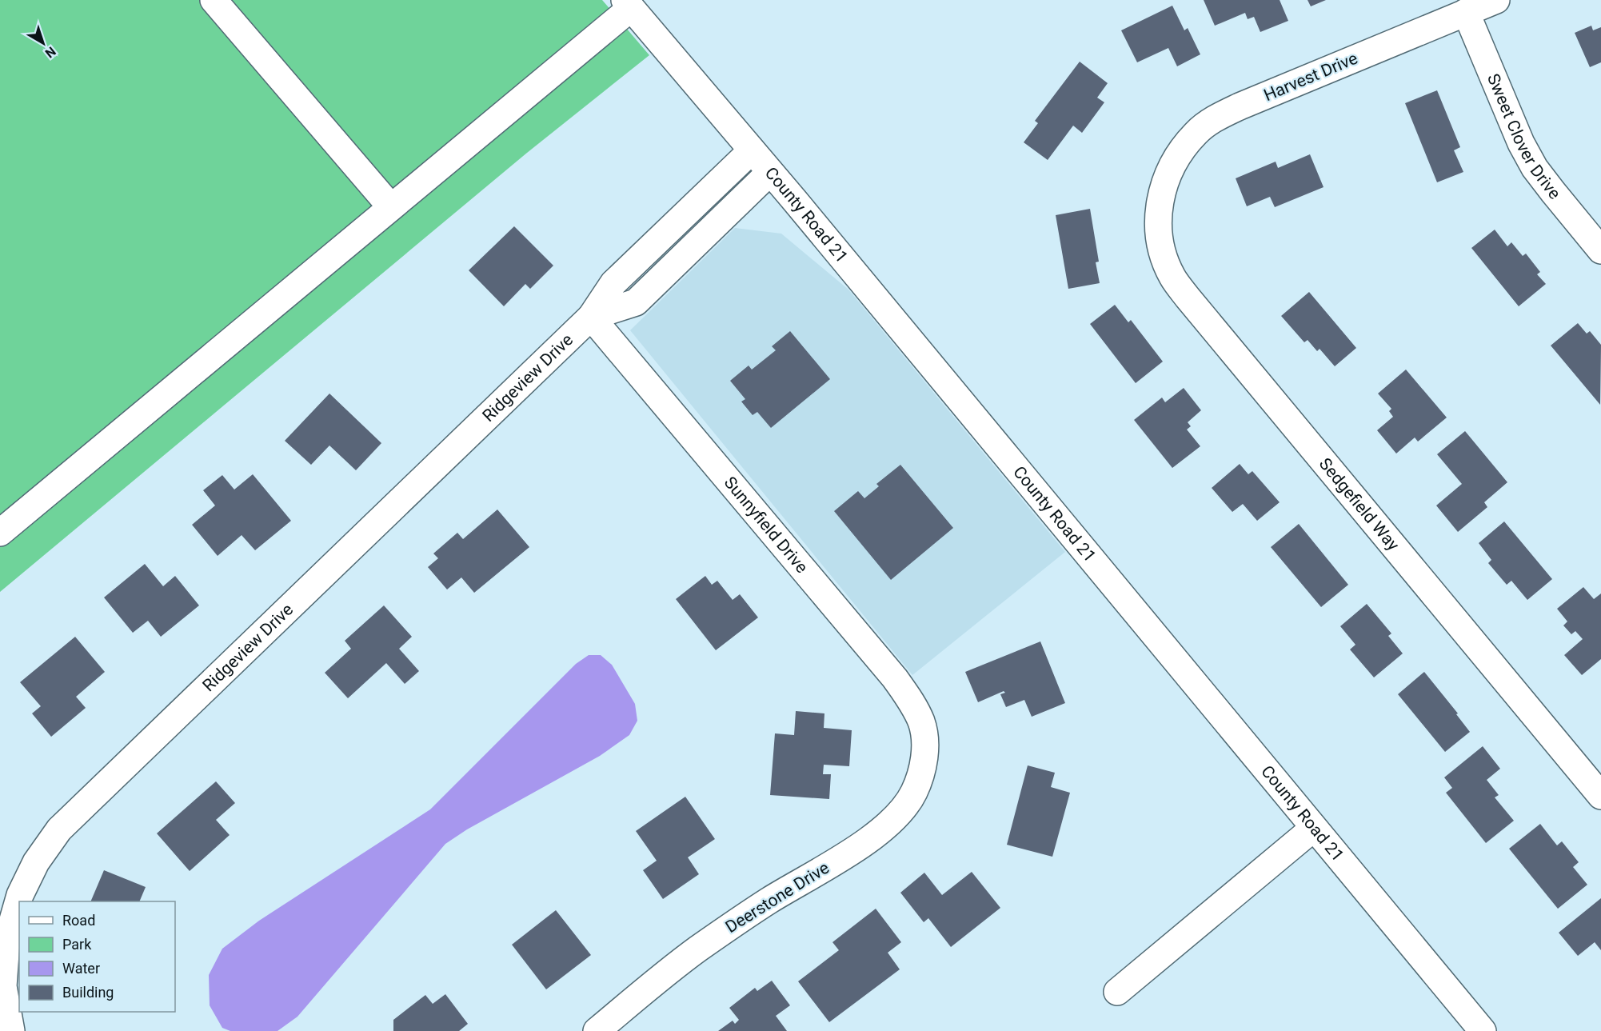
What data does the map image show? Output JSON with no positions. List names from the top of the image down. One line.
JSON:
{"streets":{"street":["Harvest Drive","Sweet Clover Drive","County Road 21","Ridgeview Drive","Sedgefield Way","Sunnyfield Drive","Deerstone Drive"]},"crossings":[["Harvest Drive","Sweet Clover Drive"],["Harvest Drive","Sedgefield Way"],["County Road 21","Ridgeview Drive"],["Ridgeview Drive","Sunnyfield Drive"],["Sunnyfield Drive","Deerstone Drive"]],"legend":["Road","Park","Water","Building"],"north":"bottom right"}
